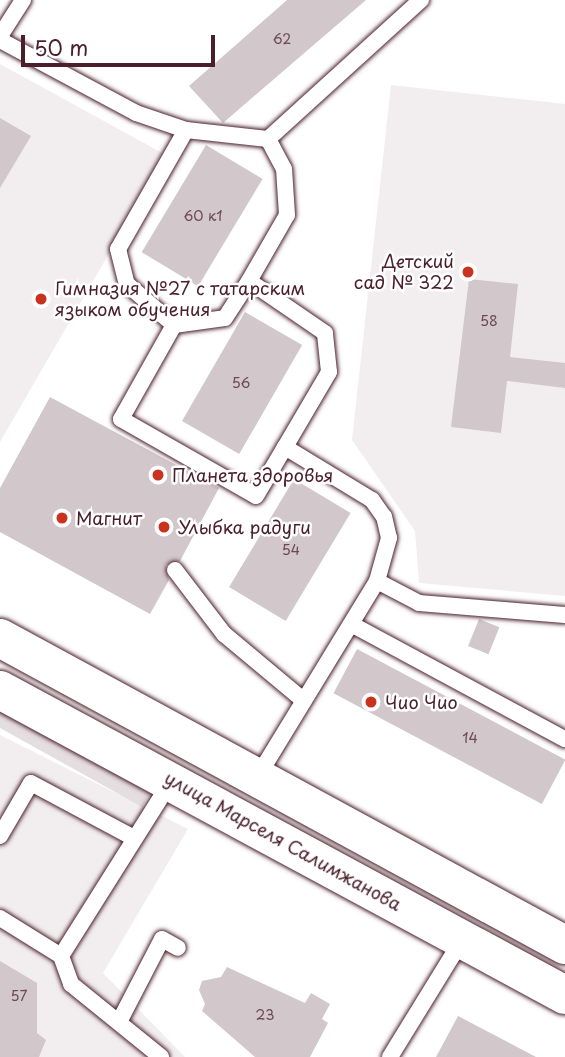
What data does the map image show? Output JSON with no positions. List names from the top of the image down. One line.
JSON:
{"streets":{"main road":["улица Марселя Салимжанова"]},"places":["Детский сад № 322","Гимназия №27 с татарским языком обучения","Планета здоровья","Магнит","Улыбка радуги","Чио Чио"],"house_numbers":["62","60 к1","58","56","54","14","57","23"],"scale_bar":"50 m"}
